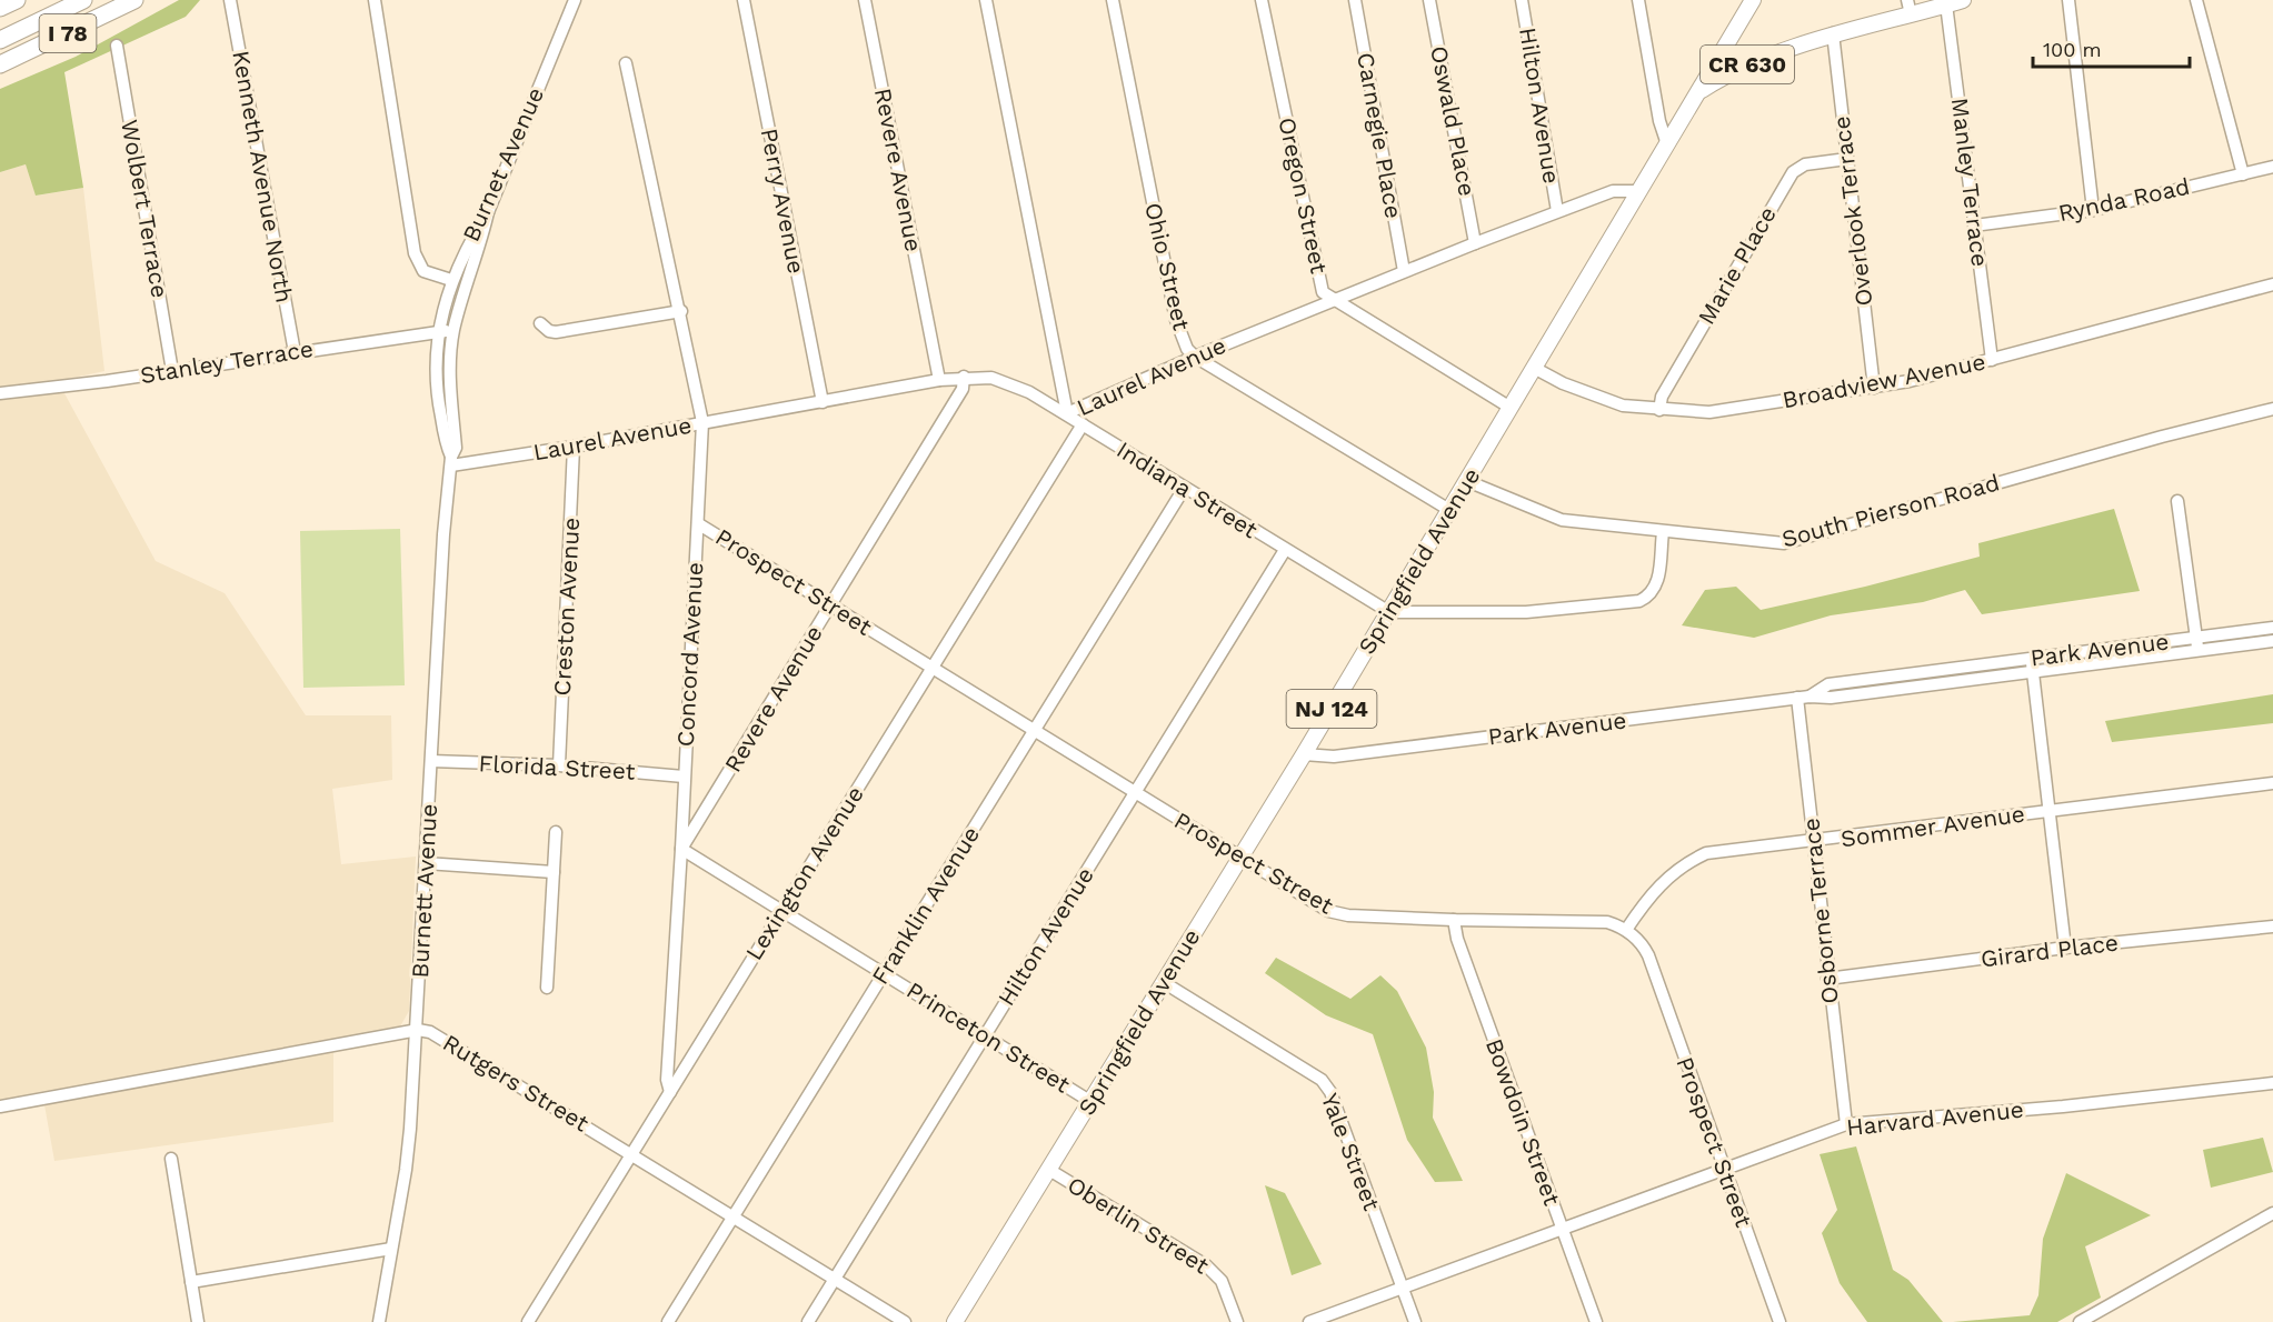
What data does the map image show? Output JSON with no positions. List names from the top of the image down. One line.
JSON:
{"streets":{"highway":["I 78"],"main road":["CR 630","Springfield Avenue","NJ 124"],"street":["Hilton Avenue","Oswald Place","Carnegie Place","Burnet Avenue","Revere Avenue","Kenneth Avenue North","Manley Terrace","Oregon Street","Rynda Road","Perry Avenue","Wolbert Terrace","Overlook Terrace","Marie Place","Ohio Street","Stanley Terrace","Laurel Avenue","Broadview Avenue","Indiana Street","South Pierson Road","Prospect Street","Creston Avenue","Park Avenue","Concord Avenue","Florida Street","Sommer Avenue","Lexington Avenue","Burnett Avenue","Franklin Avenue","Osborne Terrace","Girard Place","Princeton Street","Rutgers Street","Harvard Avenue","Bowdoin Street","Yale Street","Oberlin Street"]},"crossings":[["CR 630","Manley Terrace"],["CR 630","Overlook Terrace"],["CR 630","Springfield Avenue"],["Hilton Avenue","Laurel Avenue"],["Hilton Avenue","Indiana Street"],["Hilton Avenue","Prospect Street"],["Hilton Avenue","Princeton Street"],["Hilton Avenue","Rutgers Street"],["Oswald Place","Laurel Avenue"],["Carnegie Place","Laurel Avenue"],["Burnet Avenue","Stanley Terrace"],["Burnet Avenue","Burnett Avenue"],["Revere Avenue","Laurel Avenue"],["Revere Avenue","Prospect Street"],["Revere Avenue","Concord Avenue"],["Revere Avenue","Princeton Street"],["Kenneth Avenue North","Stanley Terrace"],["Manley Terrace","Rynda Road"],["Manley Terrace","Broadview Avenue"],["Oregon Street","Laurel Avenue"],["Oregon Street","Springfield Avenue"],["Perry Avenue","Laurel Avenue"],["Wolbert Terrace","Stanley Terrace"],["Overlook Terrace","Marie Place"],["Overlook Terrace","Broadview Avenue"],["Marie Place","Broadview Avenue"],["Ohio Street","Laurel Avenue"],["Ohio Street","Springfield Avenue"],["Stanley Terrace","Burnett Avenue"],["Laurel Avenue","Indiana Street"],["Laurel Avenue","Springfield Avenue"],["Laurel Avenue","Creston Avenue"],["Laurel Avenue","Concord Avenue"],["Laurel Avenue","Burnett Avenue"],["Broadview Avenue","Springfield Avenue"],["Indiana Street","Springfield Avenue"],["Indiana Street","Lexington Avenue"],["Indiana Street","Franklin Avenue"],["South Pierson Road","Springfield Avenue"],["Springfield Avenue","Prospect Street"],["Springfield Avenue","Park Avenue"],["Springfield Avenue","Princeton Street"],["Springfield Avenue","Yale Street"],["Springfield Avenue","Oberlin Street"],["Prospect Street","Concord Avenue"],["Prospect Street","Sommer Avenue"],["Prospect Street","Lexington Avenue"],["Prospect Street","Franklin Avenue"],["Prospect Street","Harvard Avenue"],["Prospect Street","Bowdoin Street"],["Creston Avenue","Florida Street"],["Park Avenue","Osborne Terrace"],["Concord Avenue","Florida Street"],["Concord Avenue","Lexington Avenue"],["Concord Avenue","Princeton Street"],["Florida Street","Burnett Avenue"],["Sommer Avenue","Osborne Terrace"],["Lexington Avenue","Princeton Street"],["Lexington Avenue","Rutgers Street"],["Burnett Avenue","Rutgers Street"],["Franklin Avenue","Princeton Street"],["Franklin Avenue","Rutgers Street"],["Osborne Terrace","Girard Place"],["Osborne Terrace","Harvard Avenue"],["Harvard Avenue","Bowdoin Street"],["Harvard Avenue","Yale Street"]],"scale_bar":"100 m"}
